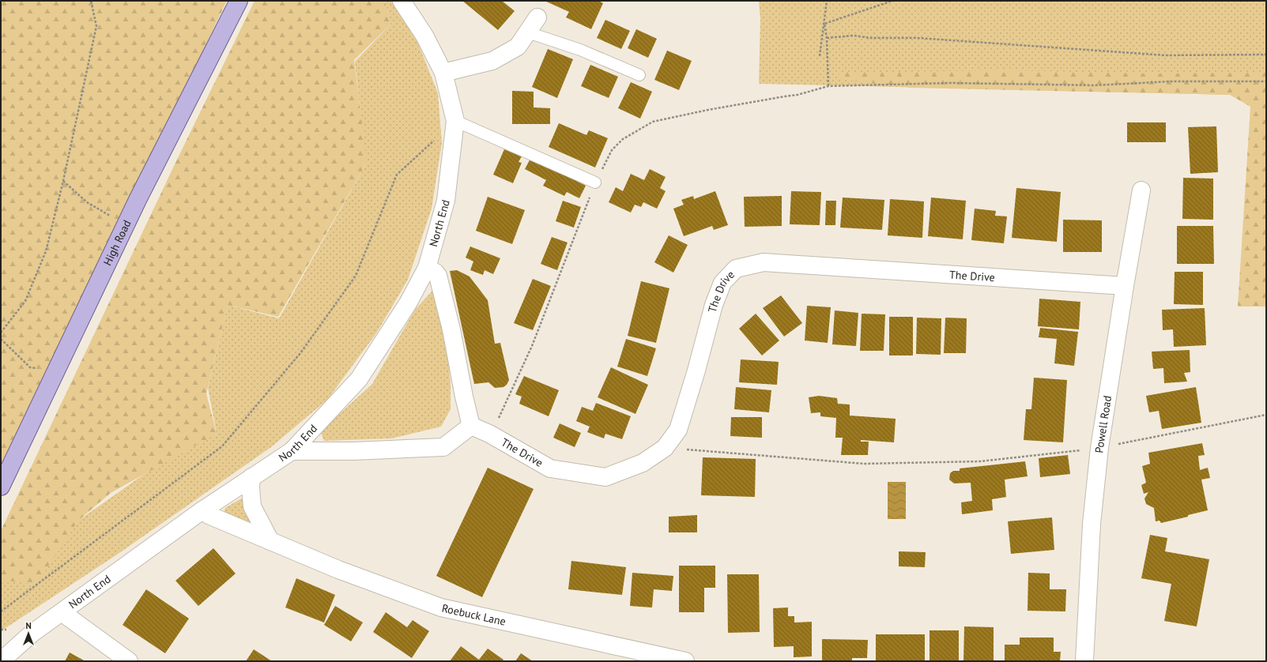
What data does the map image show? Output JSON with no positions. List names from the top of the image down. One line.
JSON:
{"streets":{"main road":["High Road"],"street":["North End","The Drive","Powell Road","Roebuck Lane"]},"crossings":[["North End","Roebuck Lane"],["The Drive","Powell Road"]],"north":"top"}
